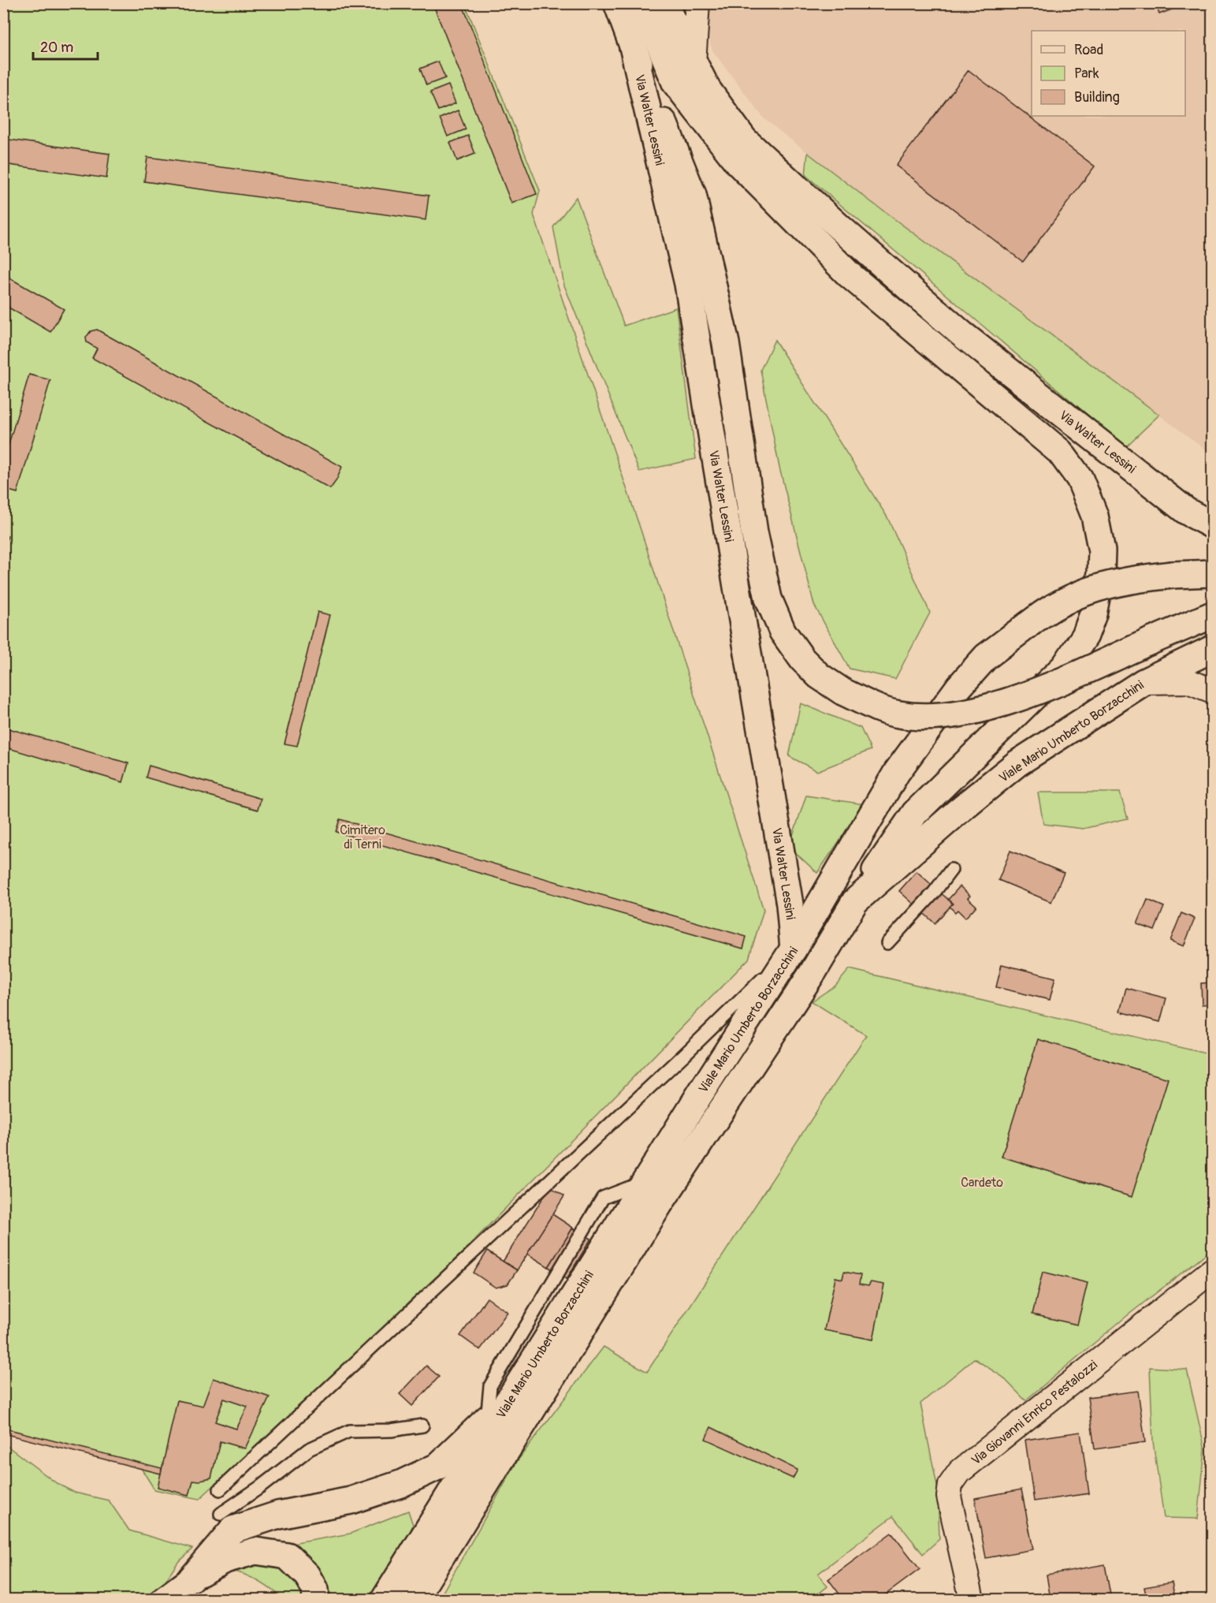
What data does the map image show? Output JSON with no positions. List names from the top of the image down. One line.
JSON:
{"streets":{"main road":["Via Walter Lessini","Viale Mario Umberto Borzacchini"],"street":["Via Giovanni Enrico Pestalozzi"]},"crossings":[["Via Walter Lessini","Viale Mario Umberto Borzacchini"]],"parks":["Cimitero di Terni","Cardeto"],"legend":["Road","Park","Building"],"scale_bar":"20 m"}
